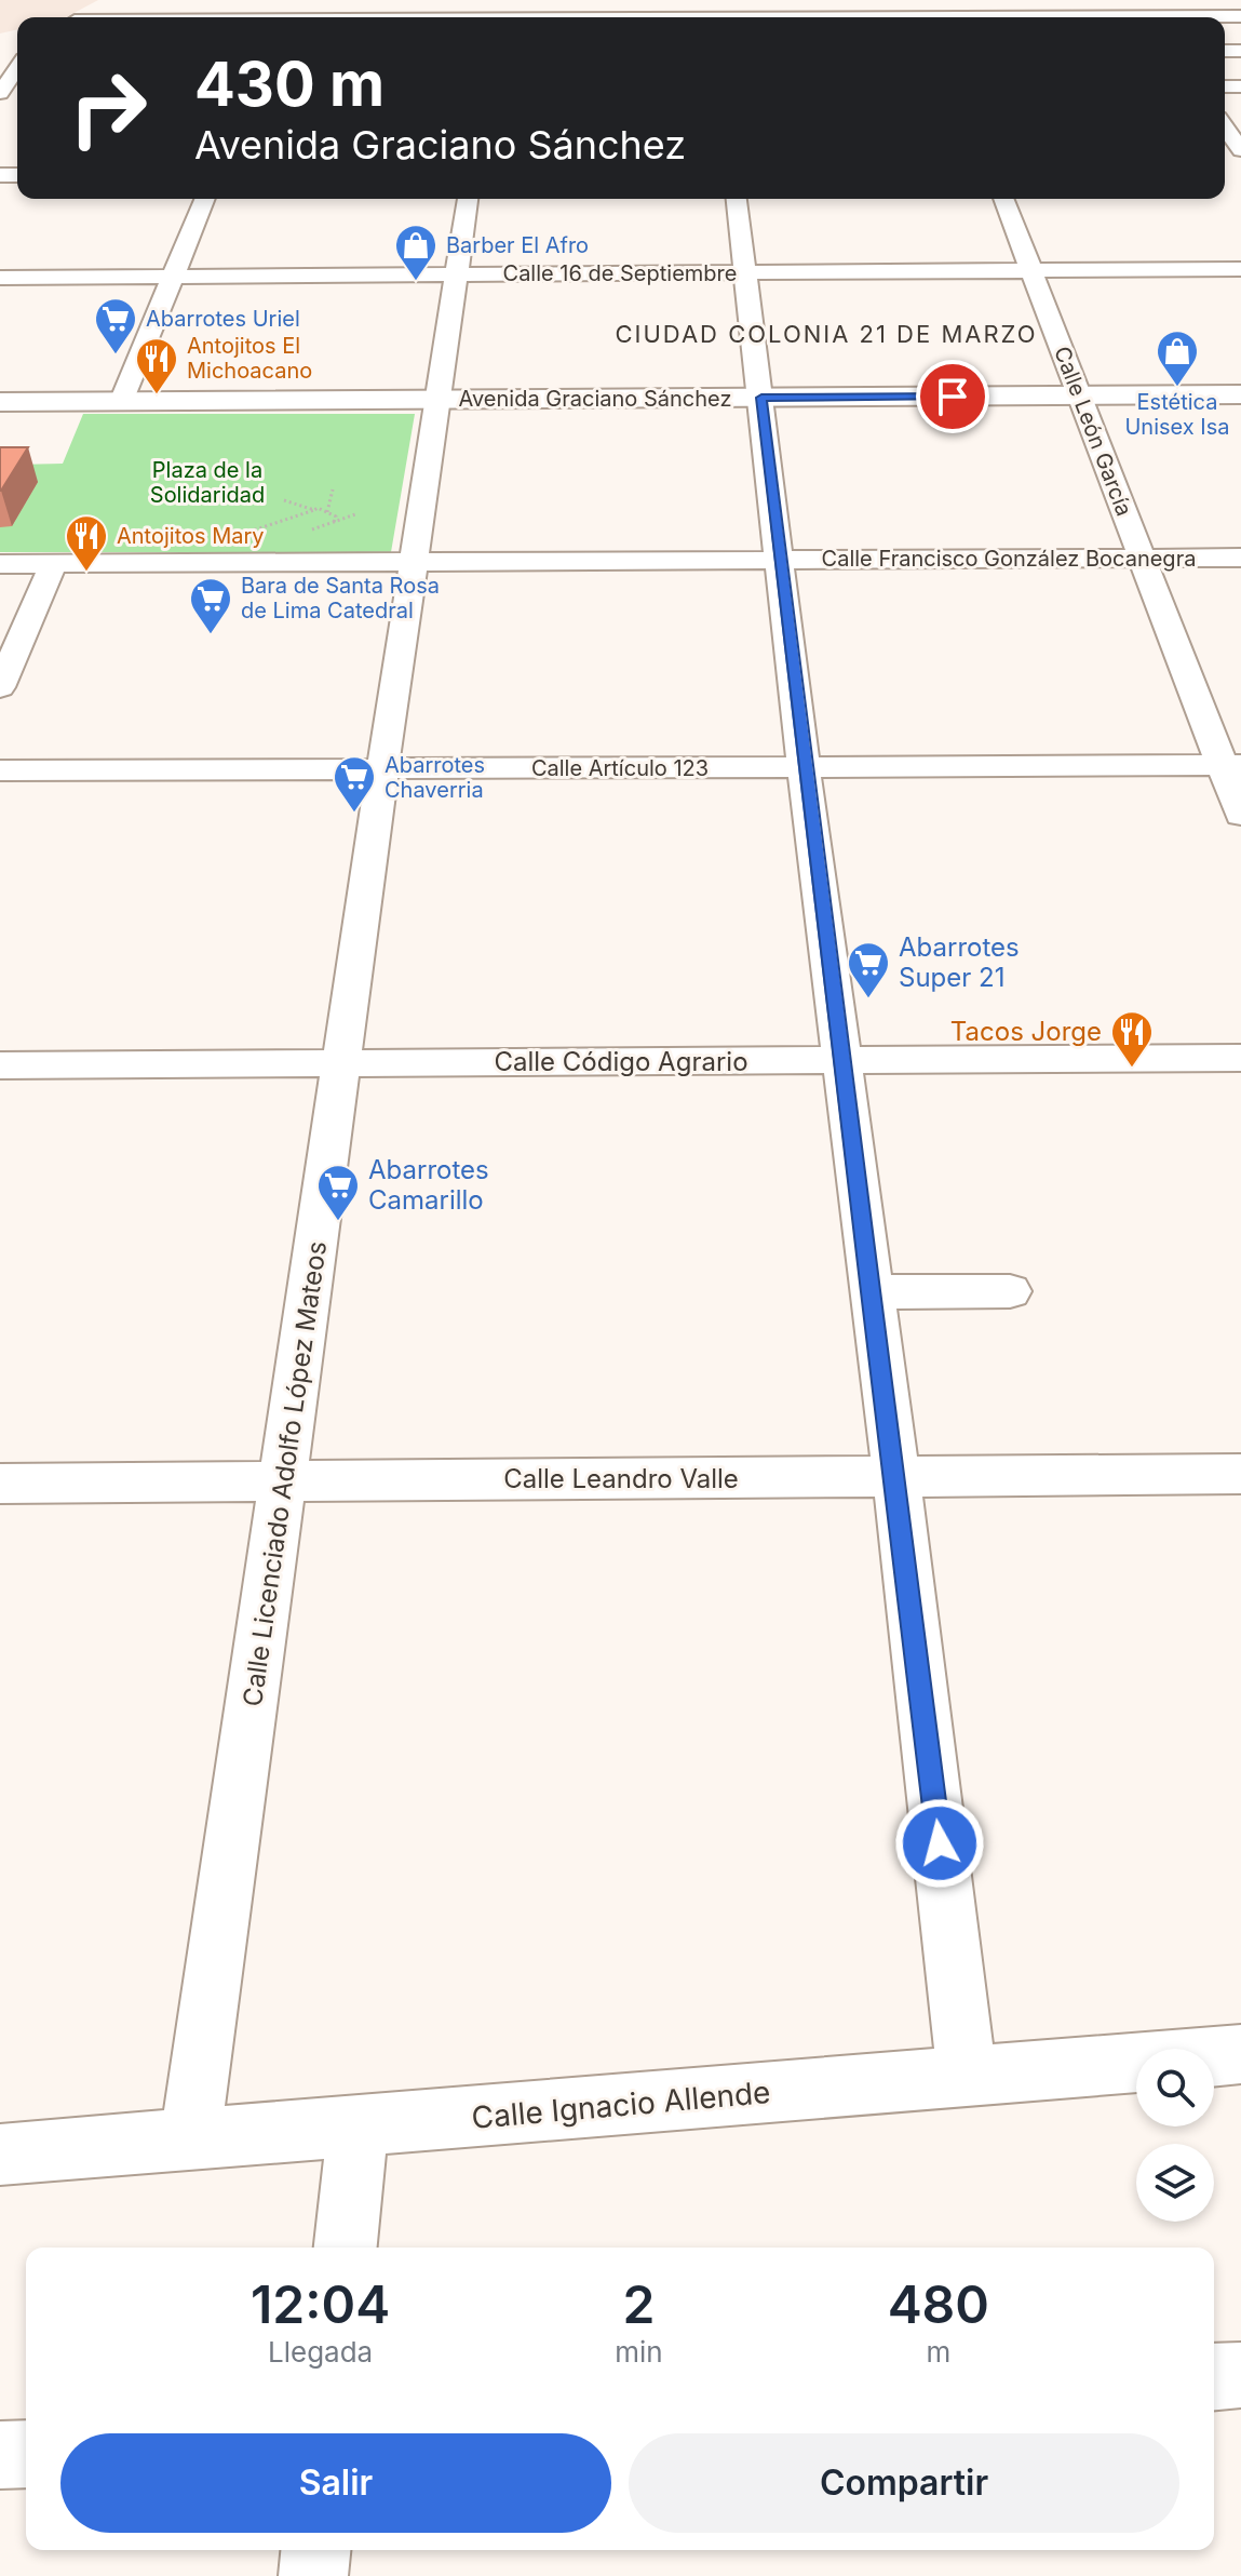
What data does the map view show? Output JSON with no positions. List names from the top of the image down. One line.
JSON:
{"streets":{"street":["Calle 16 de Septiembre","Avenida Graciano Sánchez","Calle León García","Calle Francisco González Bocanegra","Calle Artículo 123","Calle Código Agrario","Calle Licenciado Adolfo López Mateos","Calle Leandro Valle","Calle Ignacio Allende"]},"crossings":[["Calle 16 de Septiembre","Calle León García"],["Calle 16 de Septiembre","Calle Licenciado Adolfo López Mateos"],["Avenida Graciano Sánchez","Calle León García"],["Avenida Graciano Sánchez","Calle Licenciado Adolfo López Mateos"],["Calle León García","Calle Francisco González Bocanegra"],["Calle León García","Calle Artículo 123"],["Calle Francisco González Bocanegra","Calle Licenciado Adolfo López Mateos"],["Calle Artículo 123","Calle Licenciado Adolfo López Mateos"],["Calle Código Agrario","Calle Licenciado Adolfo López Mateos"],["Calle Licenciado Adolfo López Mateos","Calle Leandro Valle"],["Calle Licenciado Adolfo López Mateos","Calle Ignacio Allende"]],"districts":["CIUDAD COLONIA 21 DE MARZO"],"parks":["Plaza de la Solidaridad"],"places":{"shop":["Barber El Afro","Estética Unisex Isa"],"supermarket":["Abarrotes Uriel","Bara de Santa Rosa de Lima Catedral","Abarrotes Chaverria","Abarrotes Super 21","Abarrotes Camarillo"],"restaurant":["Antojitos El Michoacano","Antojitos Mary","Tacos Jorge"]},"page":{"turn":["430 m","Avenida Graciano Sánchez"],"eta":["12:04","Llegada","2","min","480","m"],"buttons":["Salir","Compartir"]}}
